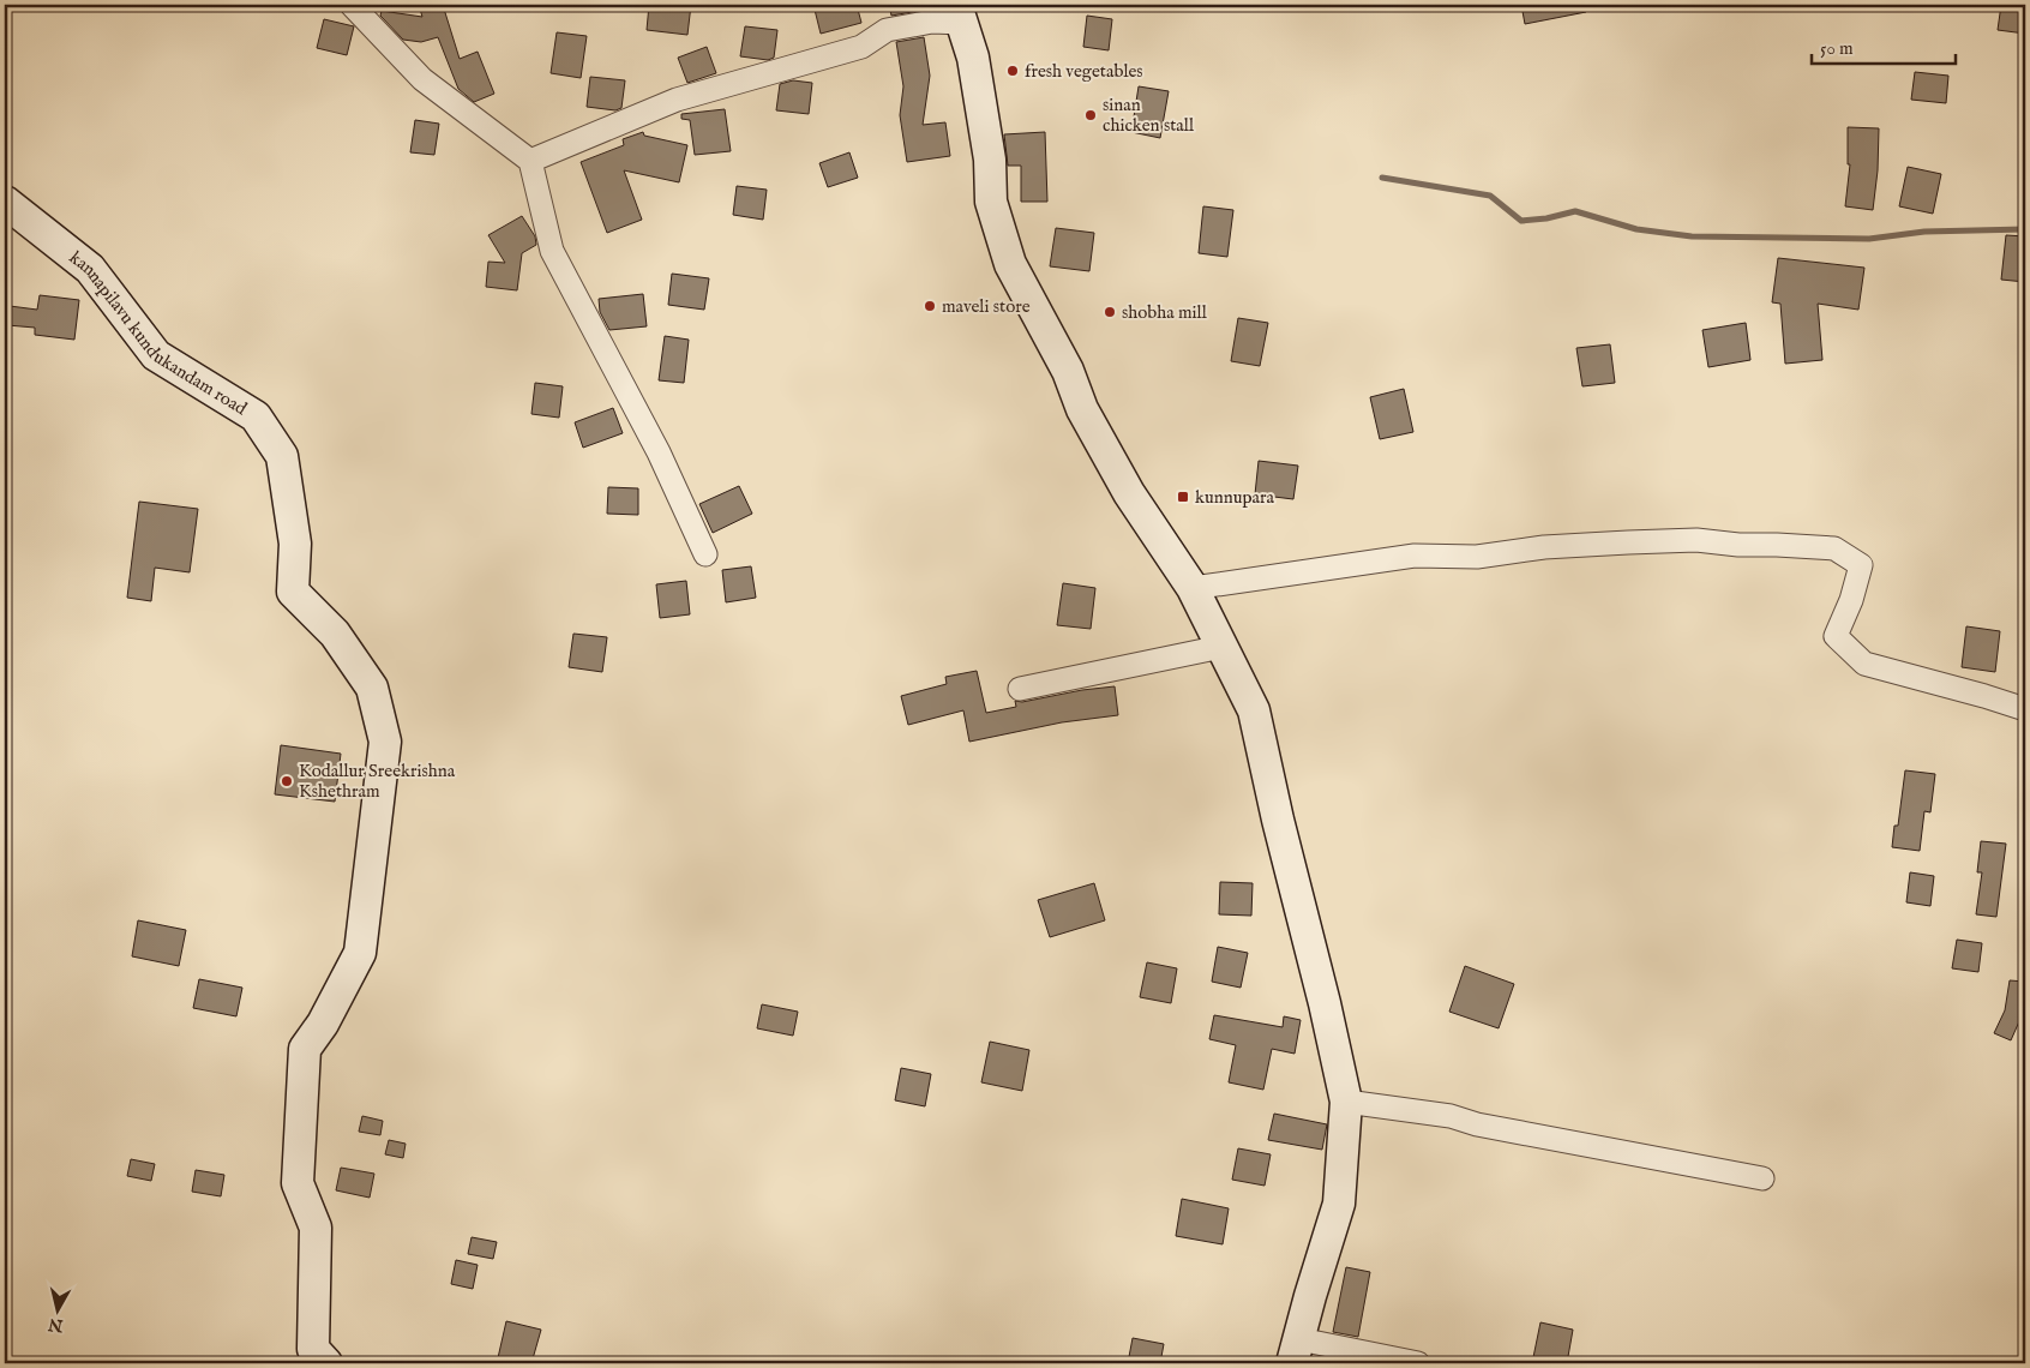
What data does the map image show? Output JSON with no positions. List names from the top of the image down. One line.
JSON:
{"streets":{"main road":["kannapilavu kundukandam road"]},"places":{"other":["fresh vegetables","sinan chicken stall","maveli store","shobha mill","Kodallur Sreekrishna Kshethram"],"transit":["kunnupara"]},"scale_bar":"50 m","north":"bottom"}
